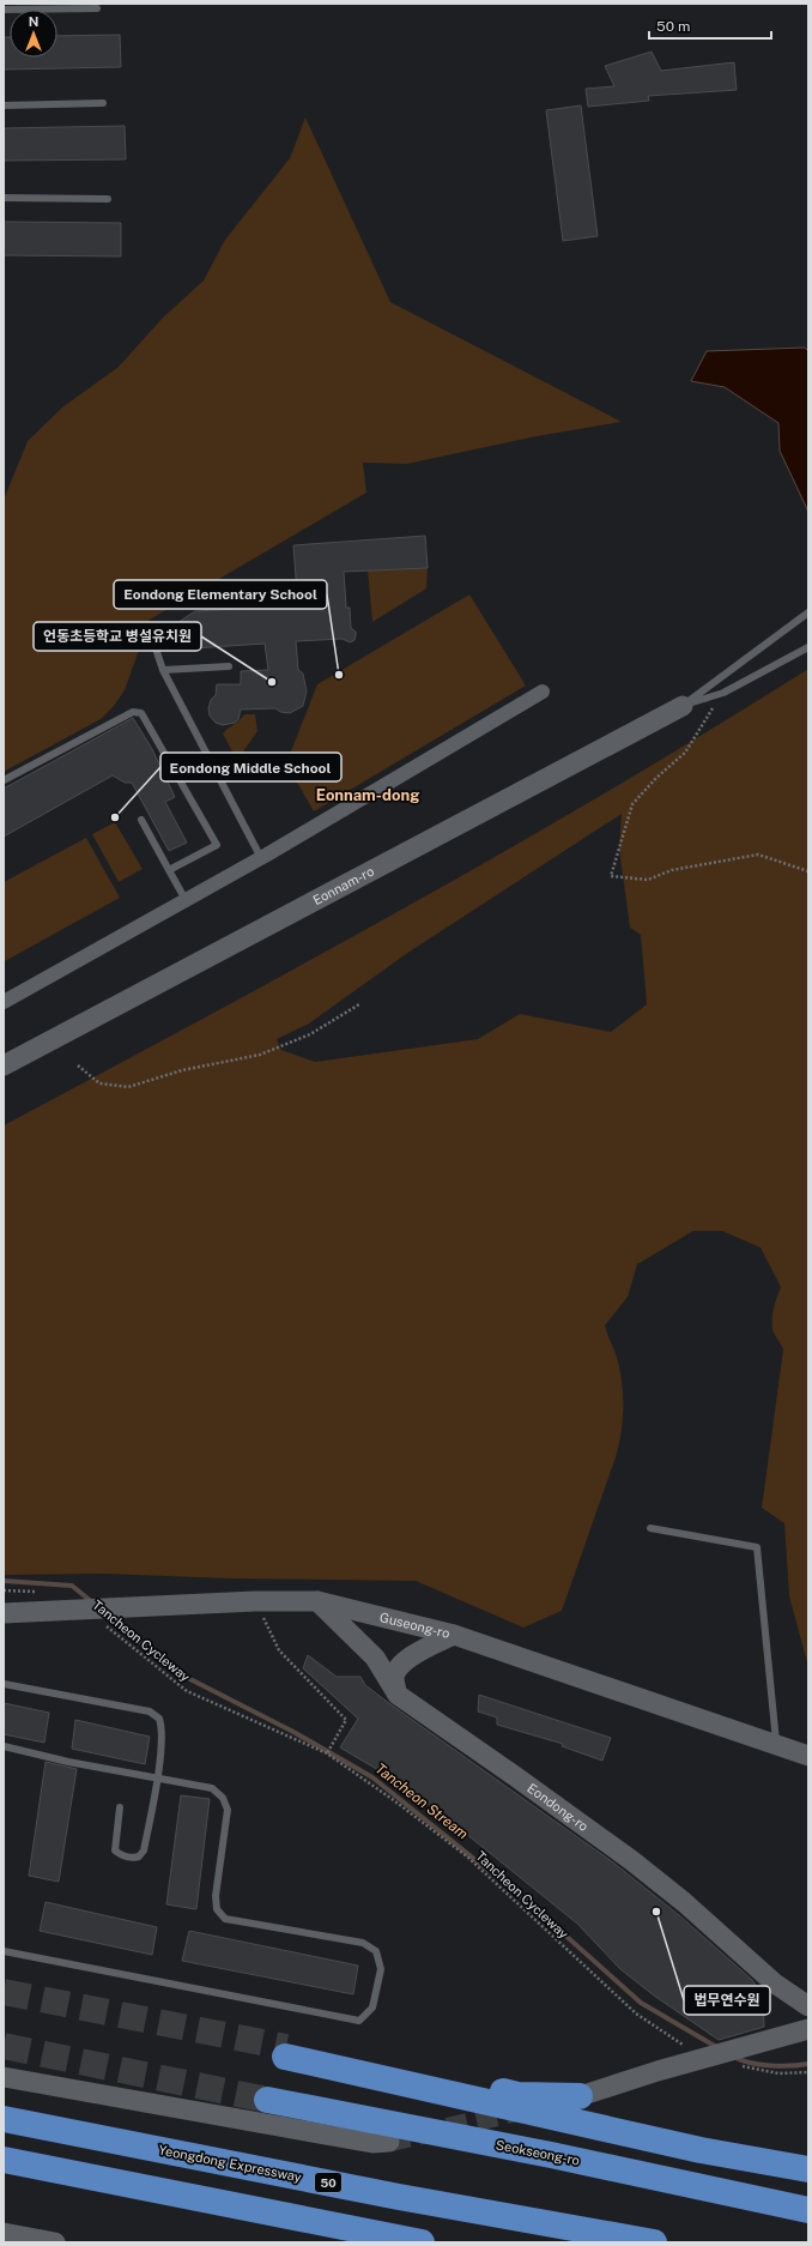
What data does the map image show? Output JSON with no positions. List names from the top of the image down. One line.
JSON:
{"streets":{"highway":["Seokseong-ro","Yeongdong Expressway","50"],"main road":["Eonnam-ro","Guseong-ro","Eondong-ro"],"path":["Tancheon Cycleway"]},"crossings":[["Guseong-ro","Eondong-ro"]],"districts":["Eonnam-dong"],"water":["Tancheon Stream"],"places":["Eondong Elementary School","언동초등학교 병설유치원","Eondong Middle School","법무연수원"],"scale_bar":"50 m","north":"top"}
